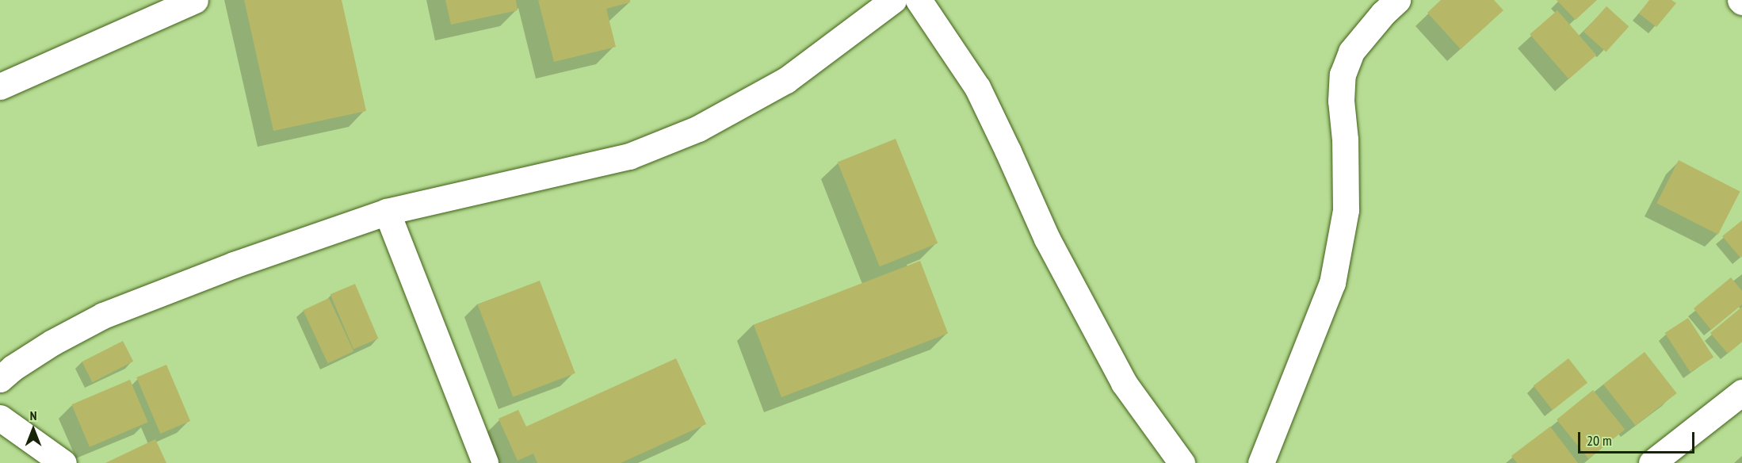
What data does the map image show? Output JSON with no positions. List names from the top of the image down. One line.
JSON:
{"scale_bar":"20 m","north":"top"}
